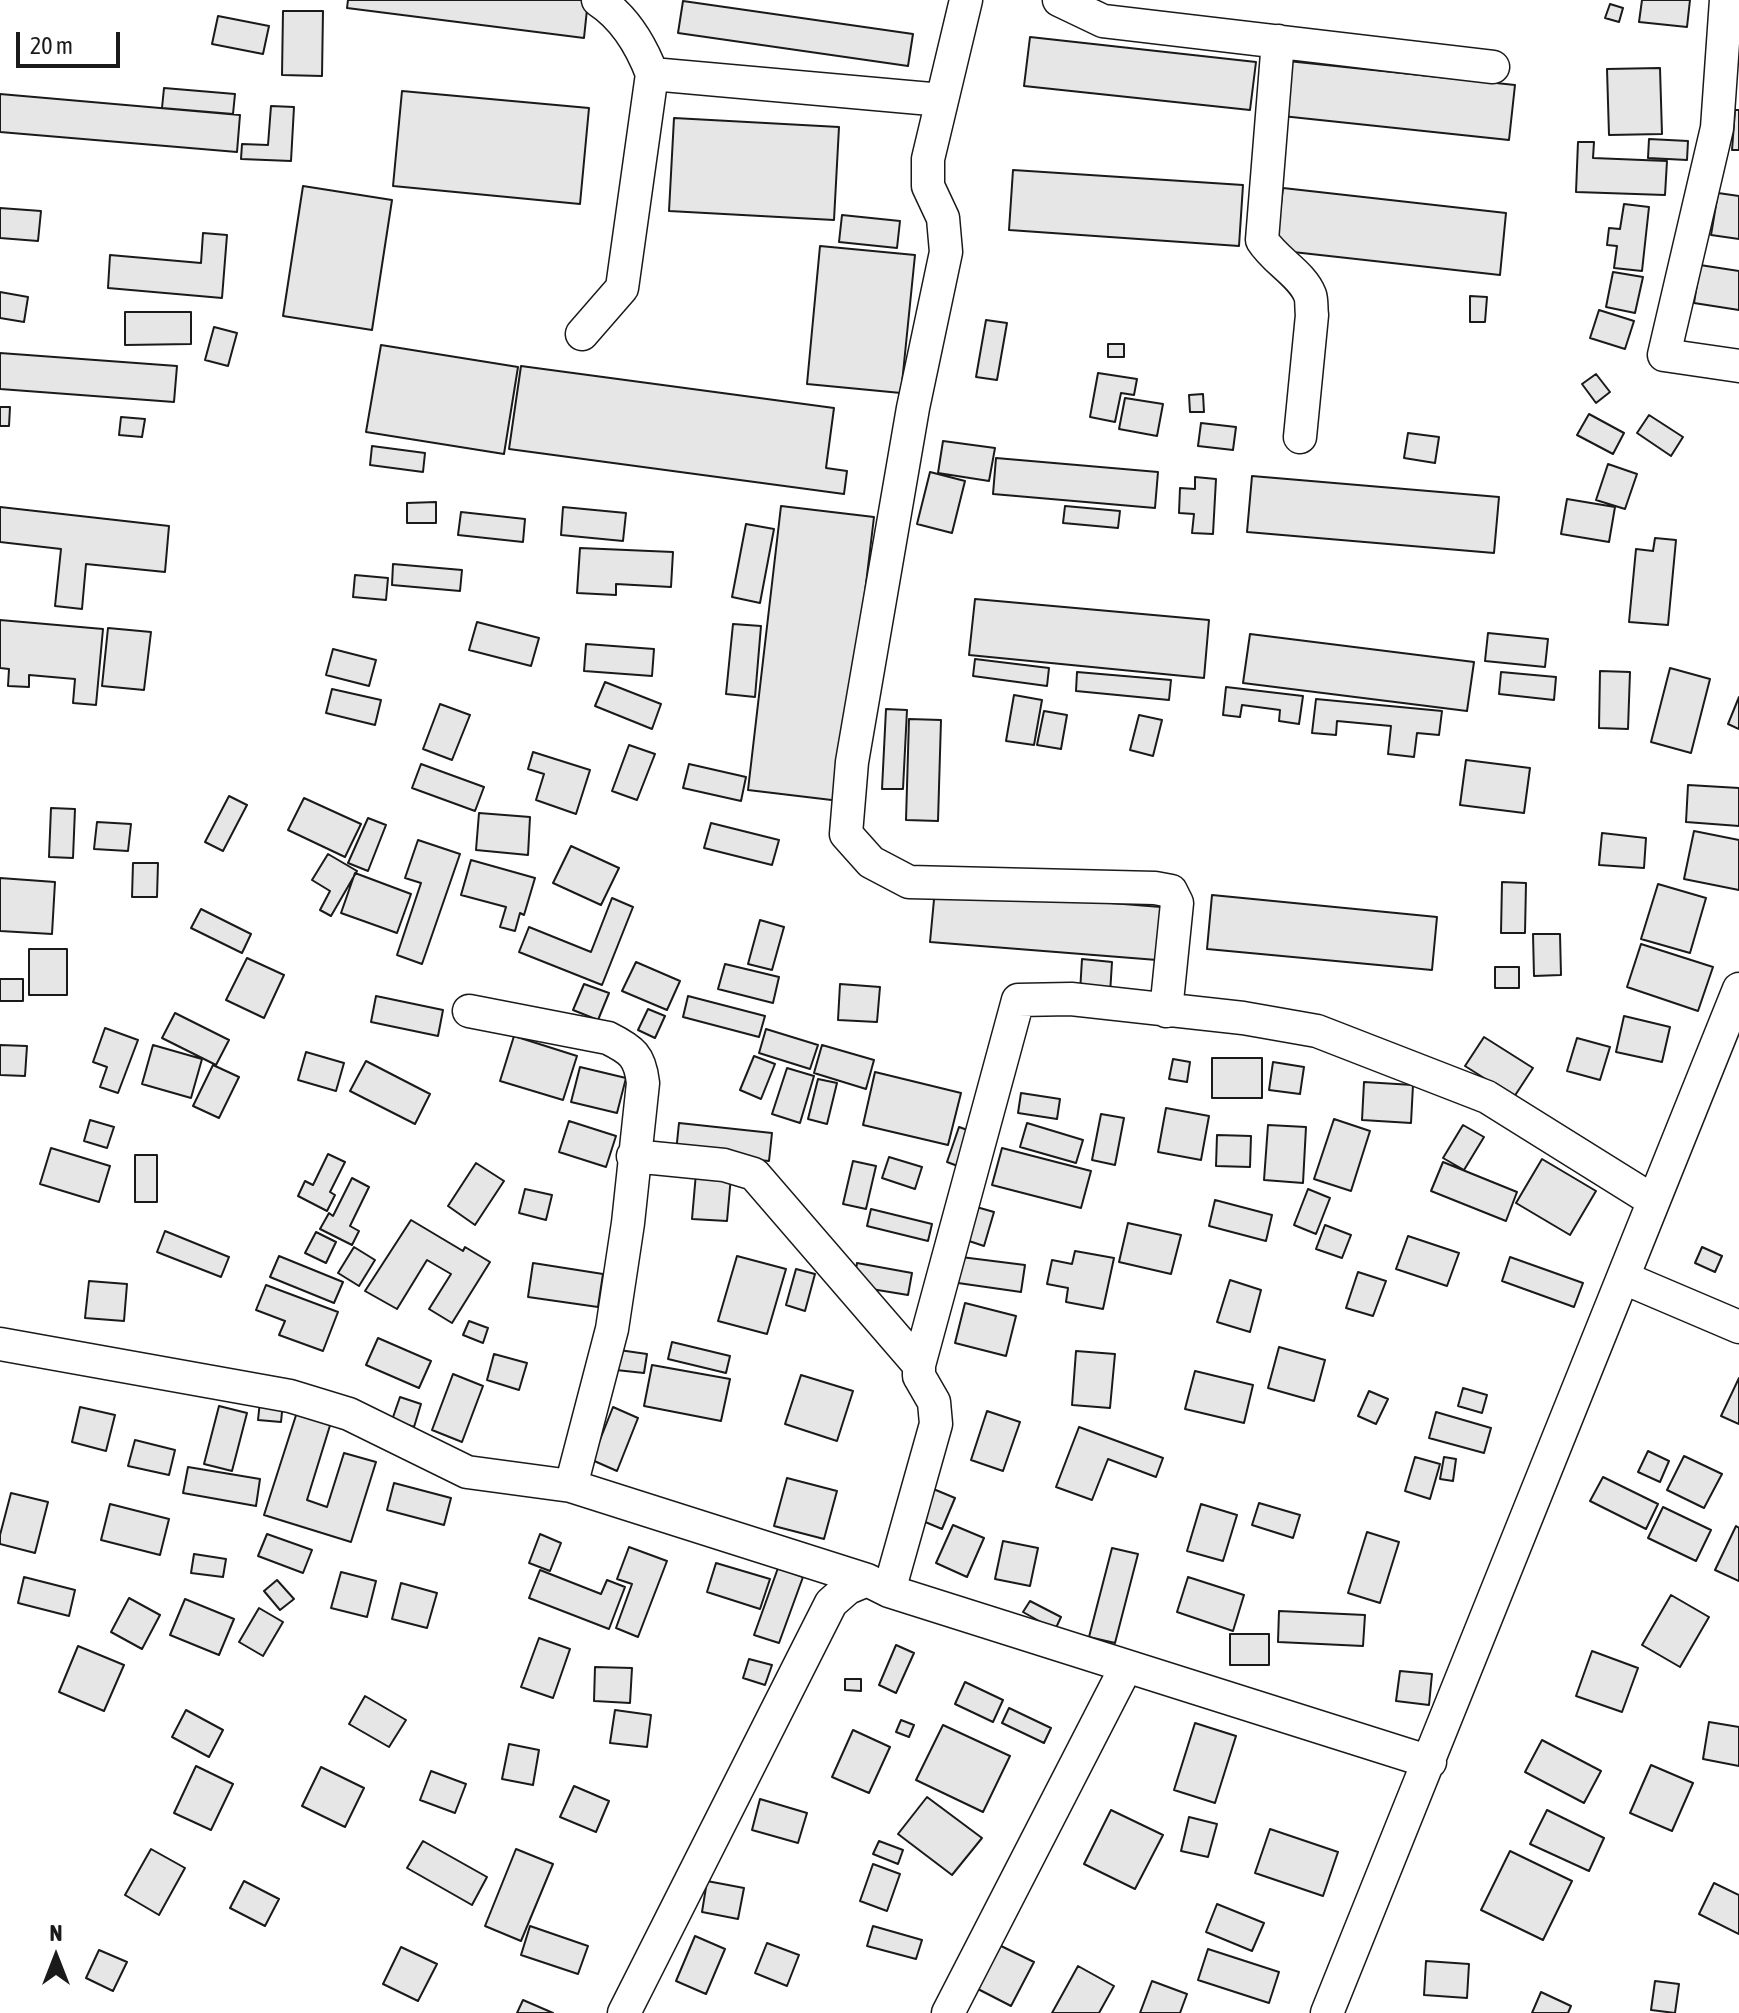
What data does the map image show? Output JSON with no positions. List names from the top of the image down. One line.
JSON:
{"scale_bar":"20 m","north":"top"}
